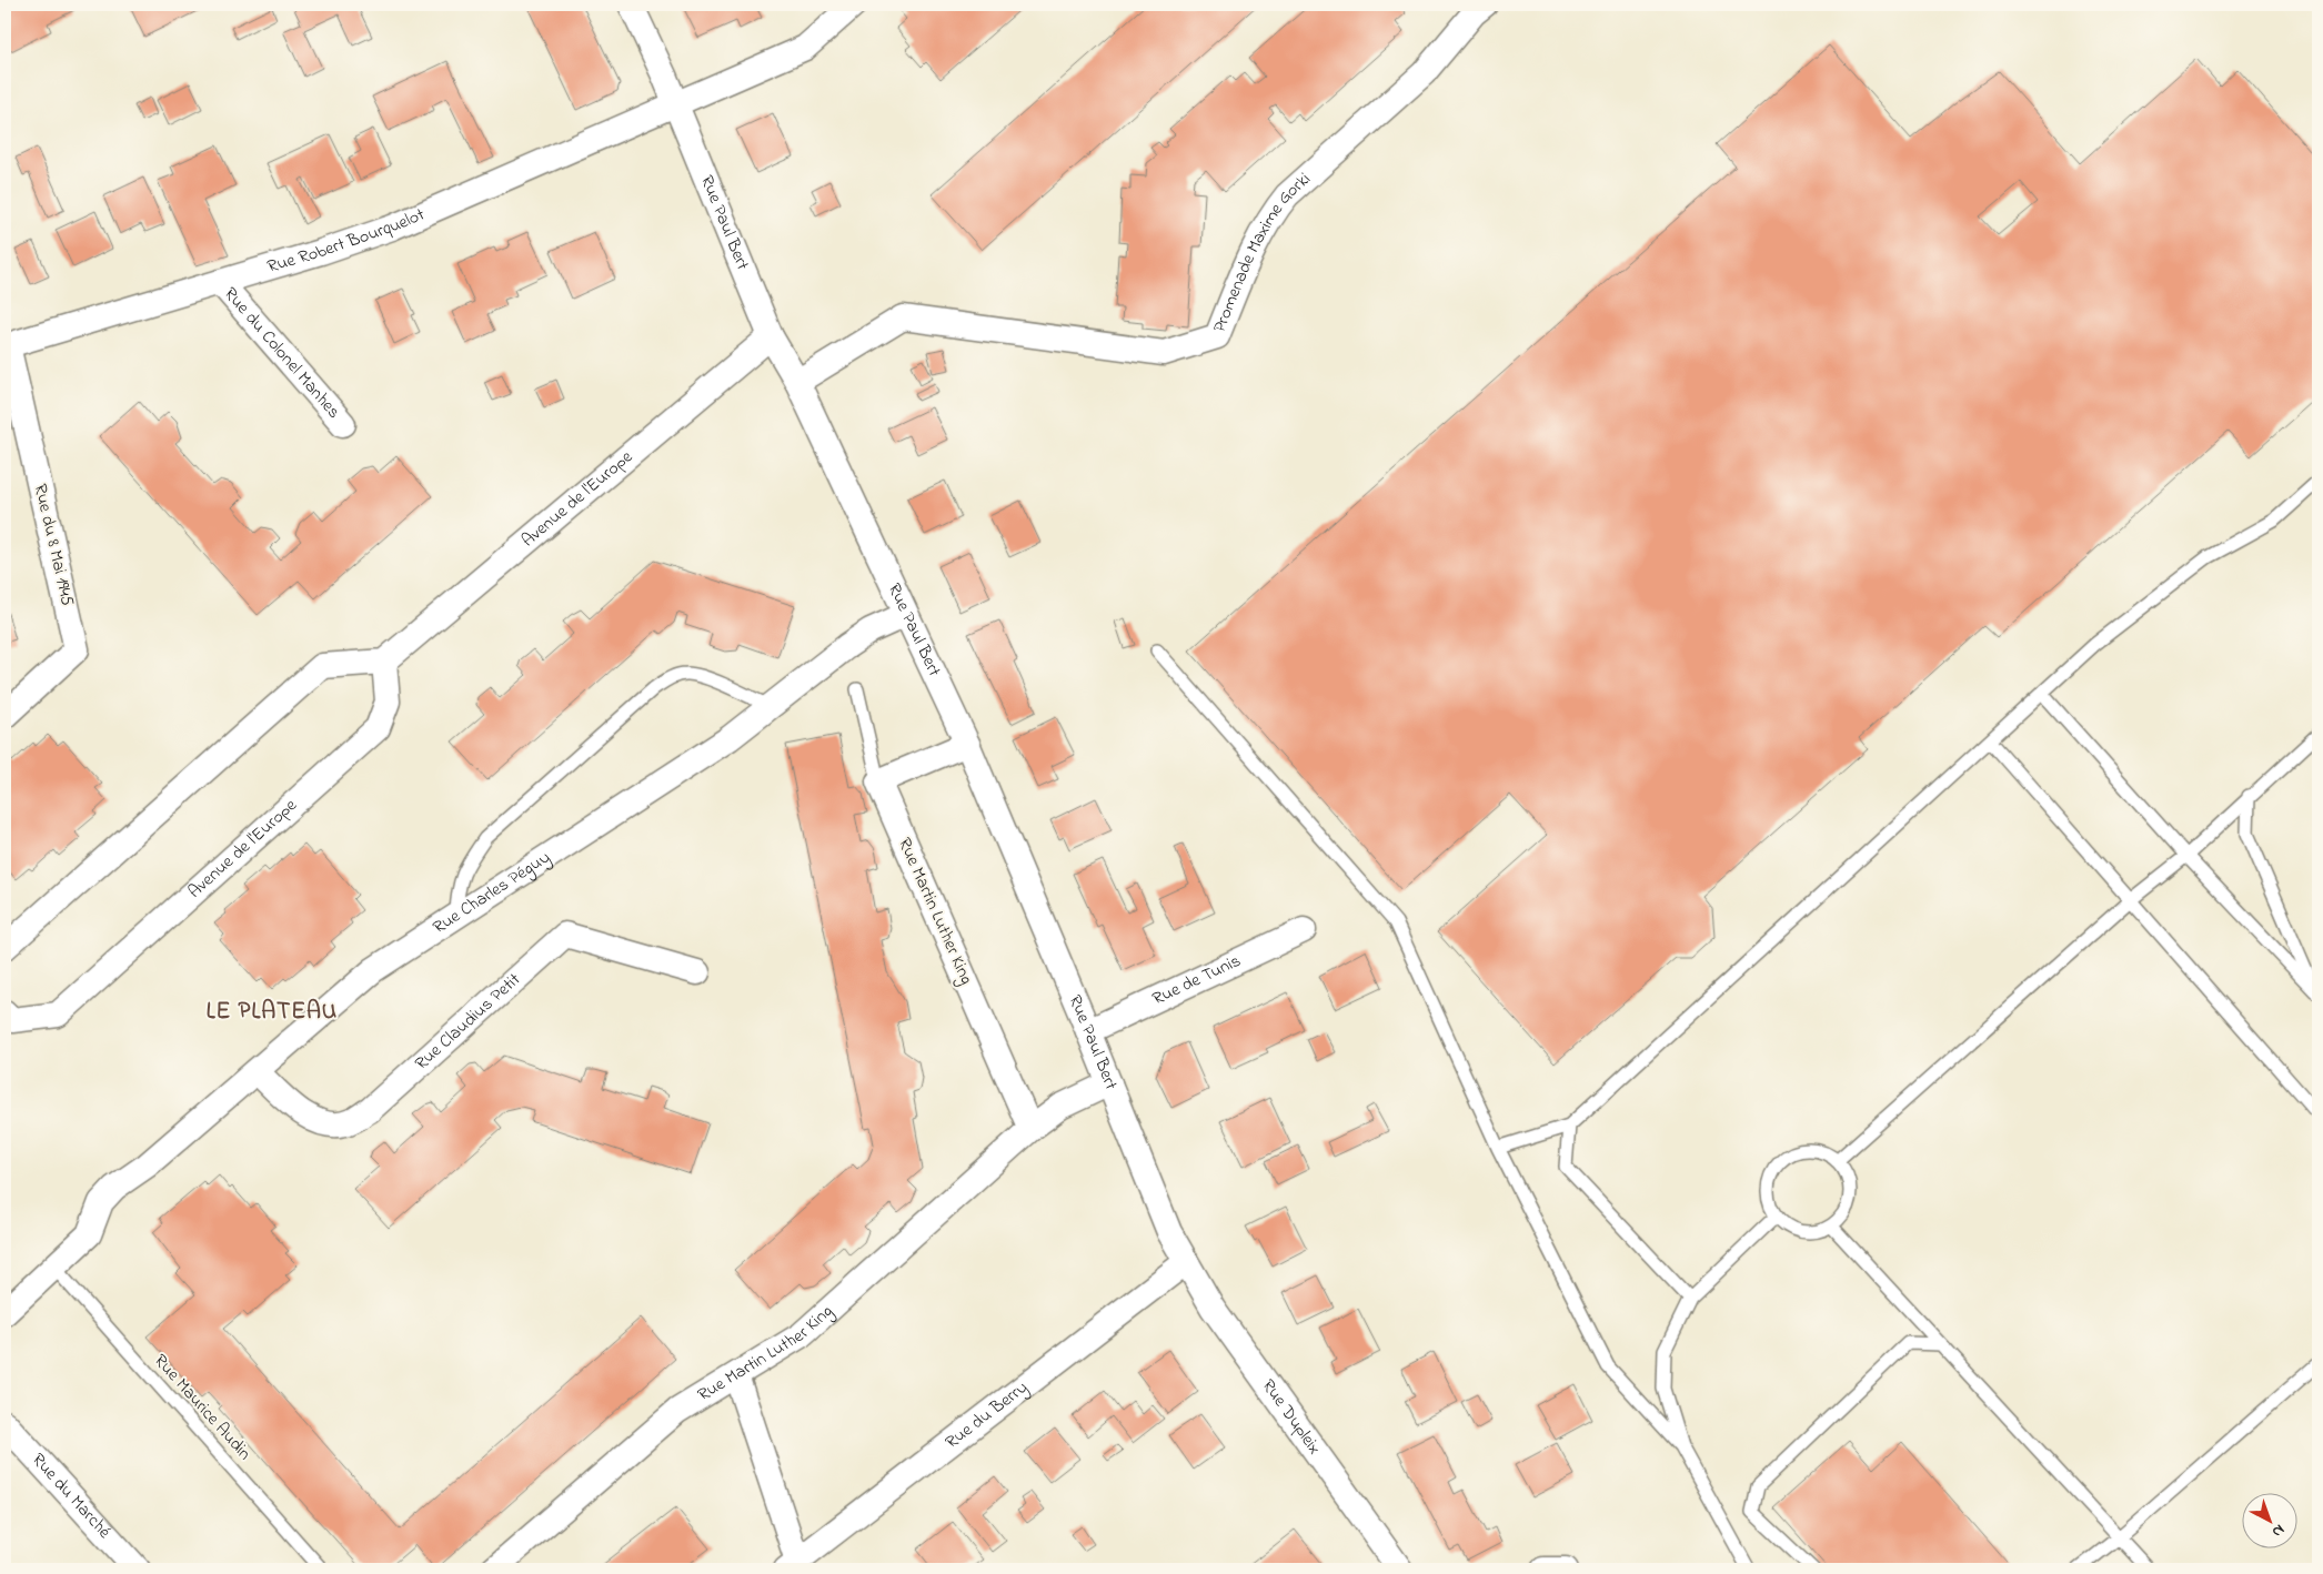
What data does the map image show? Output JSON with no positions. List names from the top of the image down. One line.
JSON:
{"streets":{"street":["Rue Paul Bert","Rue Robert Bourquelot","Promenade Maxime Gorki","Rue du Colonel Manhes","Avenue de l'Europe","Rue du 8 Mai 1945","Rue Charles Péguy","Rue Martin Luther King","Rue de Tunis","Rue Claudius Petit","Rue du Berry","Rue Dupleix","Rue du Marché"],"lane":["Rue Maurice Audin"]},"crossings":[["Rue Paul Bert","Rue Robert Bourquelot"],["Rue Paul Bert","Promenade Maxime Gorki"],["Rue Paul Bert","Avenue de l'Europe"],["Rue Paul Bert","Rue Charles Péguy"],["Rue Paul Bert","Rue Martin Luther King"],["Rue Paul Bert","Rue de Tunis"],["Rue Paul Bert","Rue du Berry"],["Rue Paul Bert","Rue Dupleix"],["Rue Robert Bourquelot","Rue du Colonel Manhes"],["Rue Robert Bourquelot","Rue du 8 Mai 1945"],["Rue Charles Péguy","Rue Claudius Petit"],["Rue Charles Péguy","Rue Maurice Audin"],["Rue du Berry","Rue Dupleix"]],"districts":["LE PLATEAU"],"north":"bottom right"}
